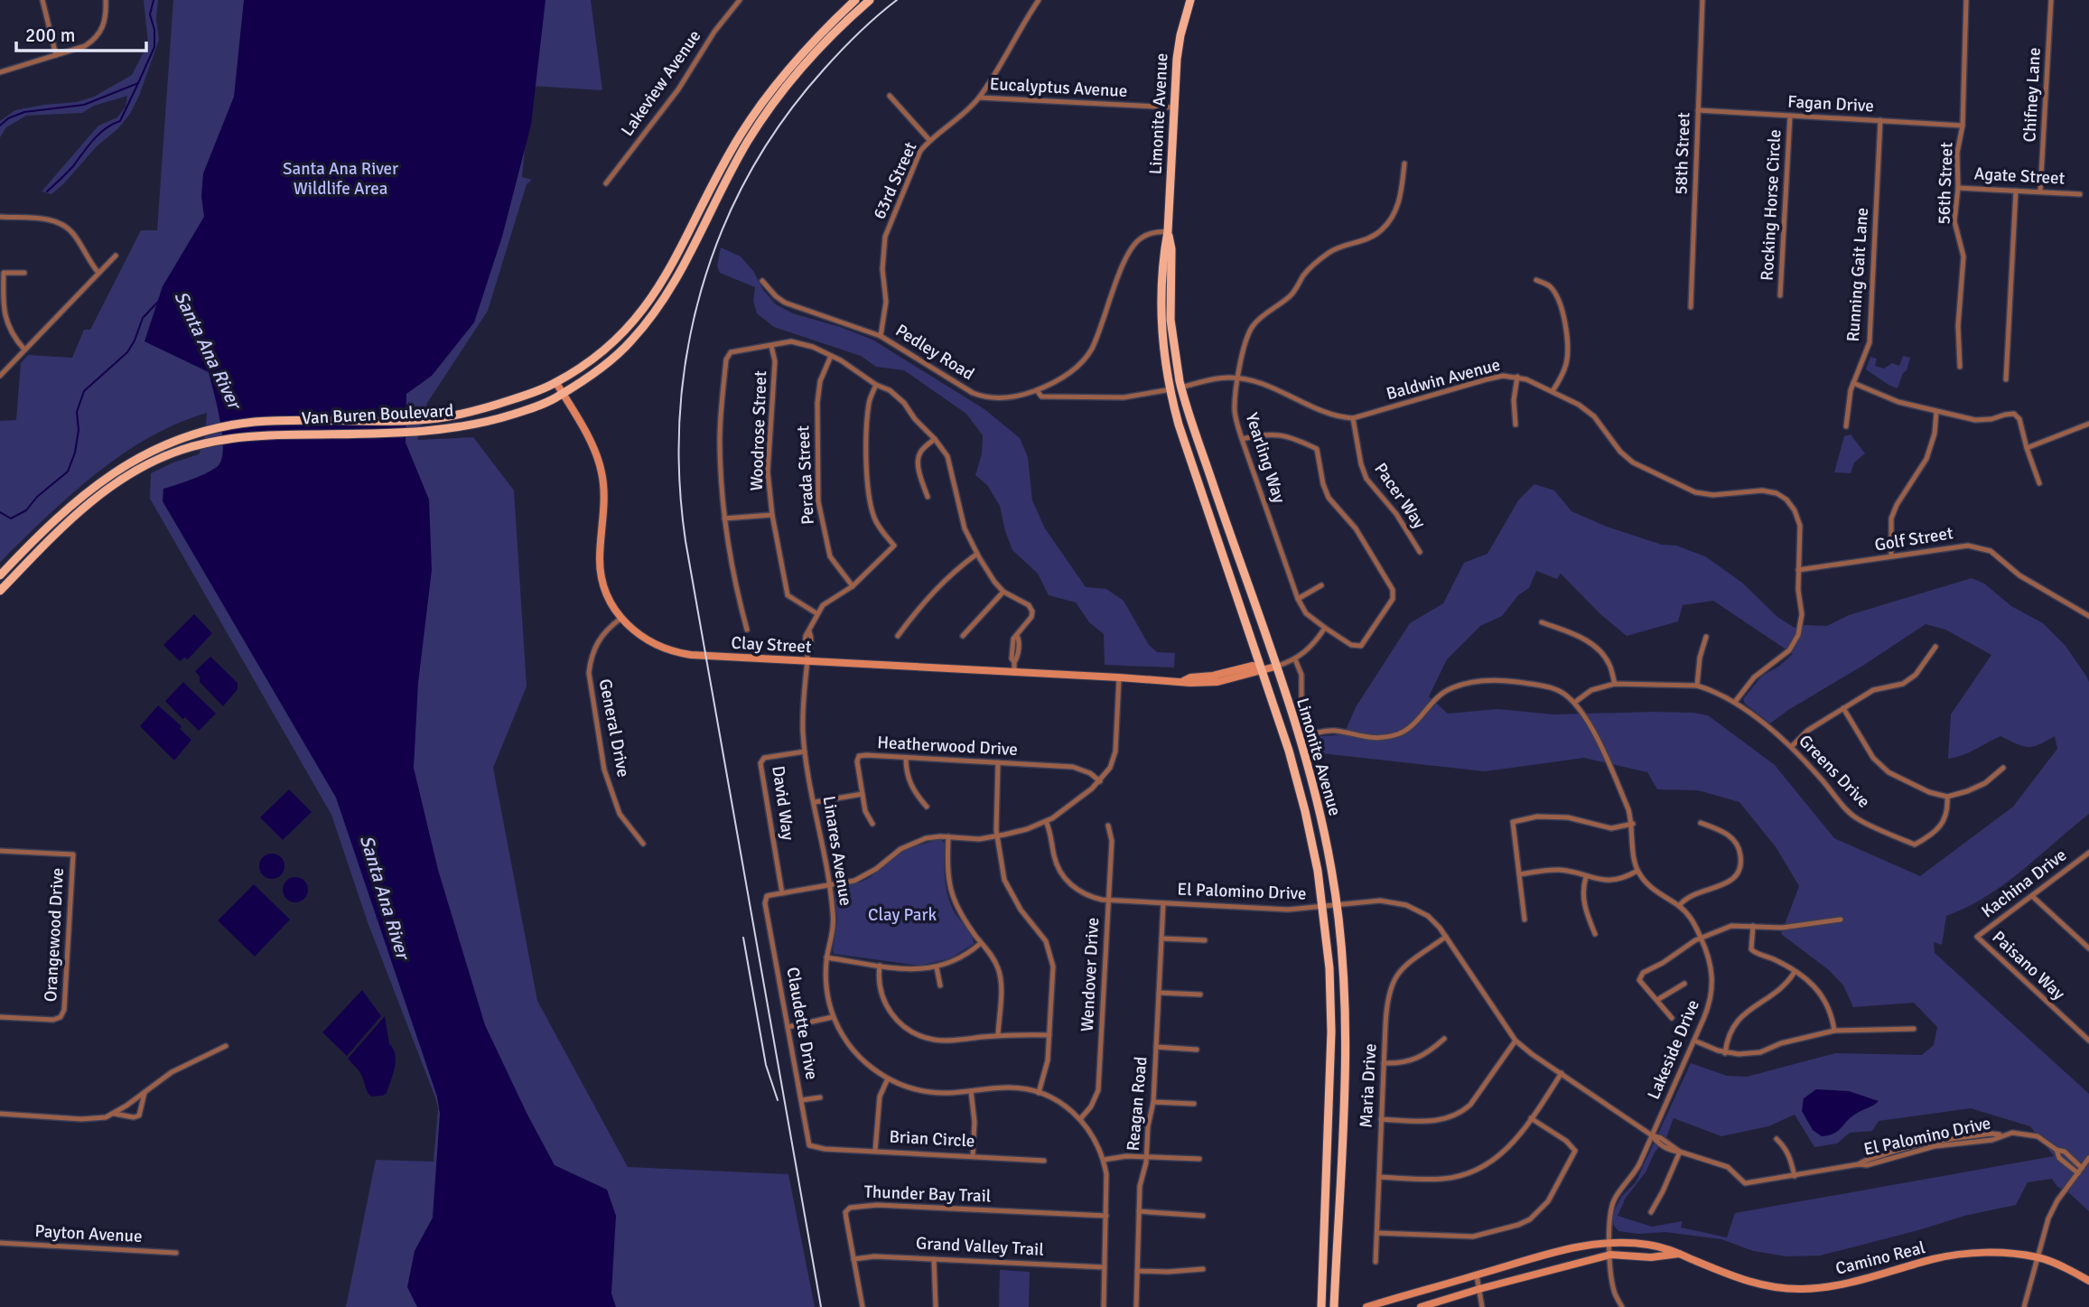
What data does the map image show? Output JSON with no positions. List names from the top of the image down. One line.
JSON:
{"streets":{"main road":["Limonite Avenue","Van Buren Boulevard","Clay Street","Camino Real"],"street":["Lakeview Avenue","Eucalyptus Avenue","Chifney Lane","Fagan Drive","58th Street","Agate Street","63rd Street","56th Street","Rocking Horse Circle","Running Gait Lane","Pedley Road","Baldwin Avenue","Woodrose Street","Yearling Way","Perada Street","Pacer Way","Golf Street","General Drive","Heatherwood Drive","Greens Drive","David Way","Linares Avenue","Kachina Drive","El Palomino Drive","Orangewood Drive","Paisano Way","Wendover Drive","Claudette Drive","Lakeside Drive","Maria Drive","Reagan Road","Brian Circle","Thunder Bay Trail","Payton Avenue","Grand Valley Trail"]},"crossings":[["Eucalyptus Avenue","Limonite Avenue"],["Eucalyptus Avenue","63rd Street"],["Chifney Lane","Agate Street"],["Fagan Drive","58th Street"],["Fagan Drive","56th Street"],["Fagan Drive","Rocking Horse Circle"],["Fagan Drive","Running Gait Lane"],["Limonite Avenue","Pedley Road"],["Limonite Avenue","Baldwin Avenue"],["Limonite Avenue","Clay Street"],["Limonite Avenue","El Palomino Drive"],["Agate Street","56th Street"],["63rd Street","Pedley Road"],["Pedley Road","Baldwin Avenue"],["Baldwin Avenue","Yearling Way"],["Baldwin Avenue","Pacer Way"],["Baldwin Avenue","Golf Street"],["Baldwin Avenue","Greens Drive"],["Van Buren Boulevard","Clay Street"],["Woodrose Street","Linares Avenue"],["Yearling Way","Clay Street"],["Clay Street","General Drive"],["Clay Street","Linares Avenue"],["David Way","Linares Avenue"],["David Way","Claudette Drive"],["Linares Avenue","Wendover Drive"],["Linares Avenue","Thunder Bay Trail"],["Linares Avenue","Grand Valley Trail"],["Kachina Drive","Paisano Way"],["El Palomino Drive","Wendover Drive"],["El Palomino Drive","Lakeside Drive"],["El Palomino Drive","Maria Drive"],["El Palomino Drive","Reagan Road"],["Claudette Drive","Brian Circle"],["Lakeside Drive","Camino Real"],["Thunder Bay Trail","Grand Valley Trail"]],"water":["Santa Ana River"],"parks":["Santa Ana River Wildlife Area","Clay Park"],"scale_bar":"200 m"}
